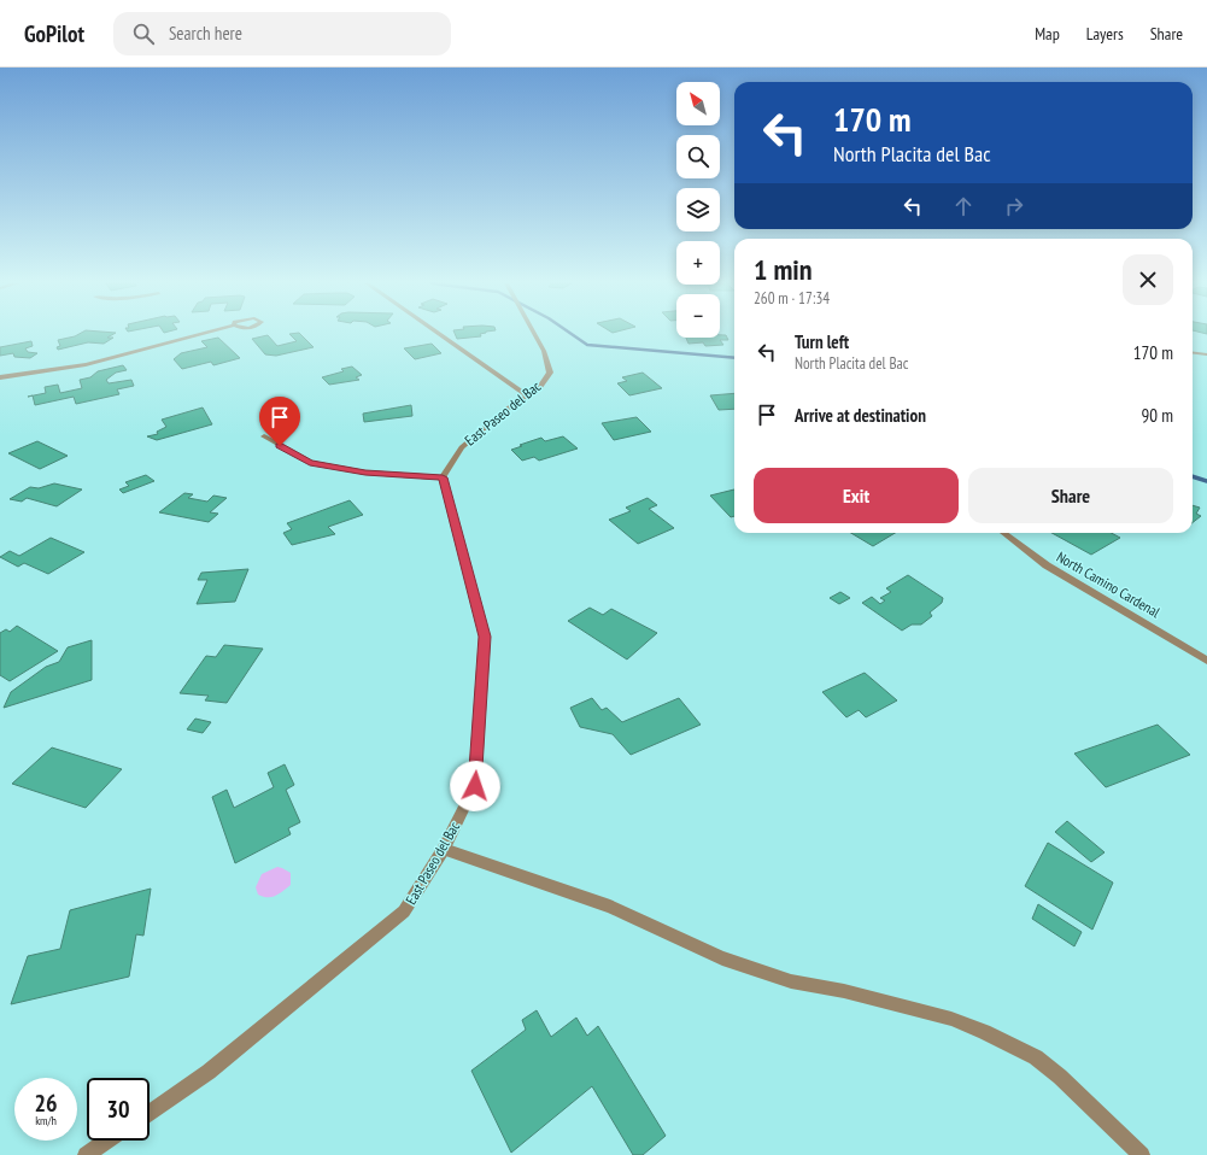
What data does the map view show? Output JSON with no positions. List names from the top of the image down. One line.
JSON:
{"streets":{"street":["East Paseo del Bac","North Camino Cardenal"]},"north":"top left","page":{"header":"GoPilot","search":"Search here","nav":["Map","Layers","Share"],"map_buttons":["+","−"],"turn":["170 m","North Placita del Bac"],"heading":["1 min","260 m · 17:34"],"list":[{"name":"Turn left","note":"North Placita del Bac","value":"170 m"},{"name":"Arrive at destination","value":"90 m"}],"buttons":["Exit","Share"],"speed":"26 km/h","limit":"30"}}
